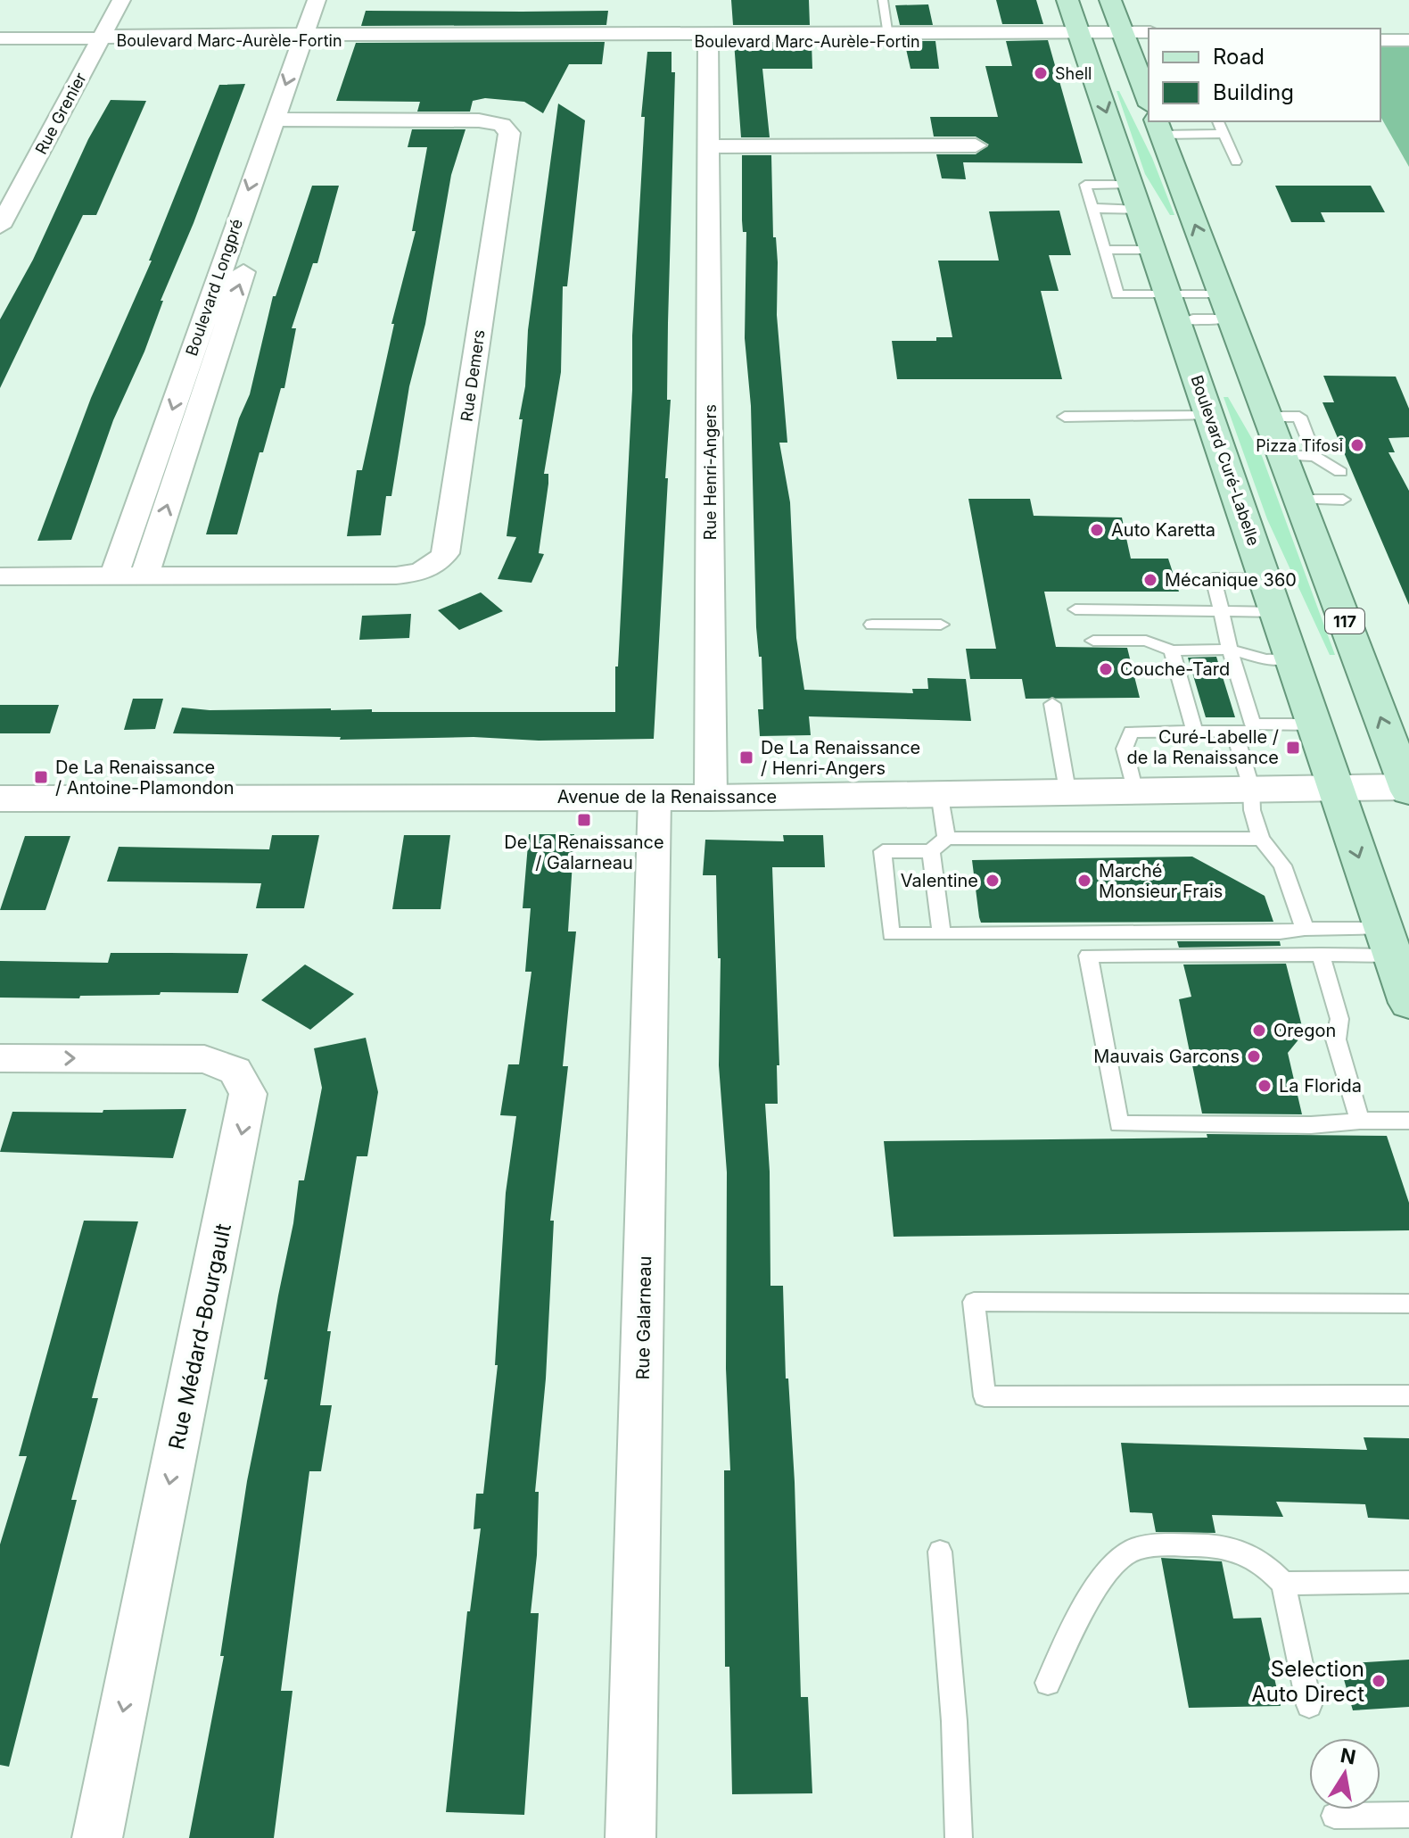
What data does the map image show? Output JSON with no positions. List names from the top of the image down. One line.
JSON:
{"streets":{"main road":["Boulevard Curé-Labelle","117"],"street":["Boulevard Marc-Aurèle-Fortin","Rue Grenier","Boulevard Longpré","Rue Demers","Rue Henri-Angers","Avenue de la Renaissance","Rue Galarneau","Rue Médard-Bourgault"]},"crossings":[["Boulevard Marc-Aurèle-Fortin","Rue Grenier"],["Boulevard Marc-Aurèle-Fortin","Boulevard Longpré"],["Boulevard Marc-Aurèle-Fortin","Boulevard Curé-Labelle"],["Boulevard Marc-Aurèle-Fortin","Rue Henri-Angers"],["Boulevard Marc-Aurèle-Fortin","117"],["Boulevard Longpré","Rue Demers"],["Boulevard Curé-Labelle","Avenue de la Renaissance"],["Rue Henri-Angers","Avenue de la Renaissance"],["117","Avenue de la Renaissance"],["Avenue de la Renaissance","Rue Galarneau"]],"places":{"other":["Shell","Pizza Tifosi","Auto Karetta","Mécanique 360","Couche-Tard","Valentine","Marché Monsieur Frais","Oregon","Mauvais Garcons","La Florida","Selection Auto Direct"],"transit":["Curé-Labelle / de la Renaissance","De La Renaissance / Henri-Angers","De La Renaissance / Antoine-Plamondon","De La Renaissance / Galarneau"]},"legend":["Road","Building"],"north":"top"}
